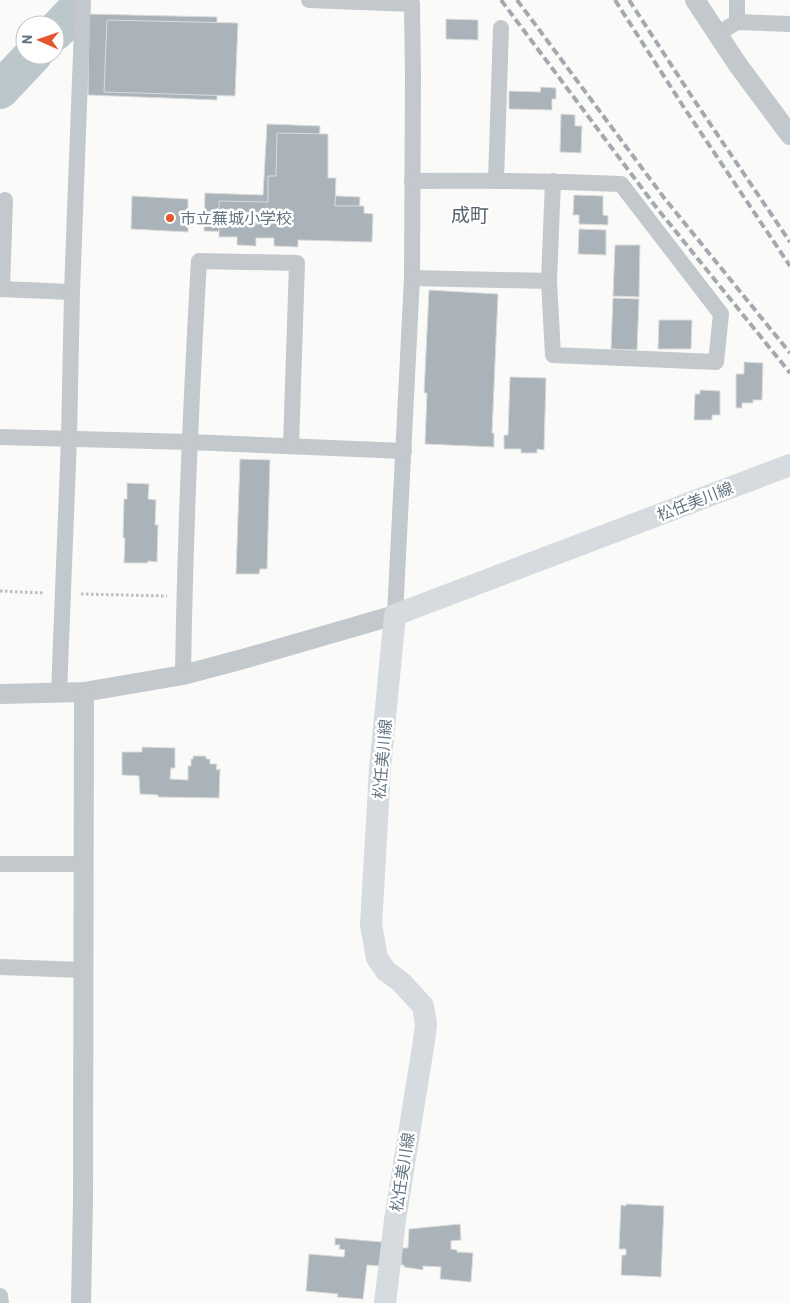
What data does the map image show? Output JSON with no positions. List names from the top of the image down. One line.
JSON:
{"streets":{"main road":["松任美川線"]},"districts":["成町"],"places":["市立蕪城小学校"],"north":"left"}
